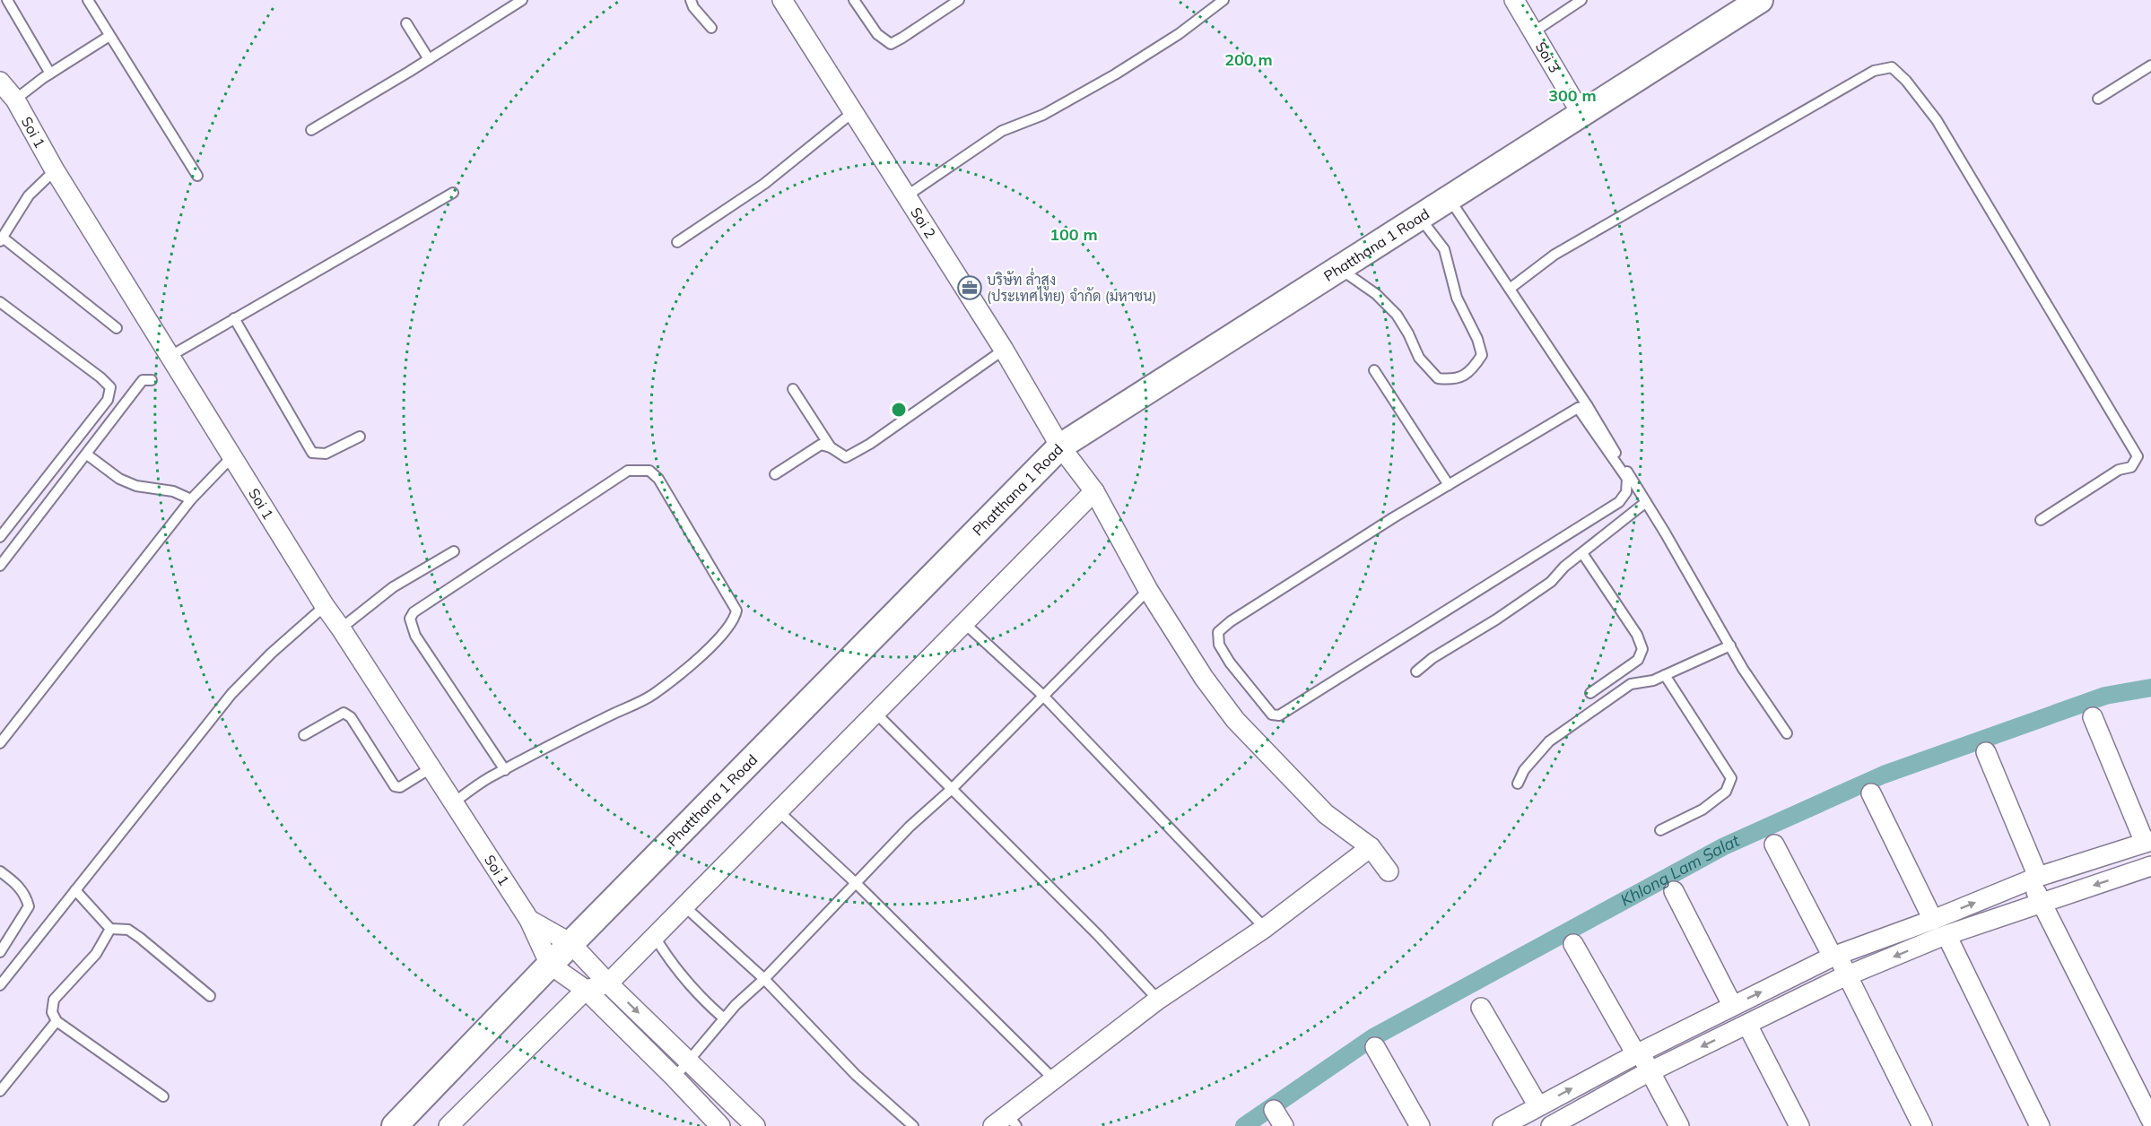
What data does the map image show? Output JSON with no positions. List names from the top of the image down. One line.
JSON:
{"streets":{"main road":["Phatthana 1 Road"],"street":["Soi 3","Soi 1","Soi 2"]},"crossings":[["Soi 3","Phatthana 1 Road"],["Soi 1","Phatthana 1 Road"],["Soi 2","Phatthana 1 Road"]],"water":["Khlong Lam Salat"],"places":{"office":["บริษัท ล่ำสูง (ประเทศไทย) จำกัด (มหาชน)"]},"rings":["200 m","300 m","100 m"]}
